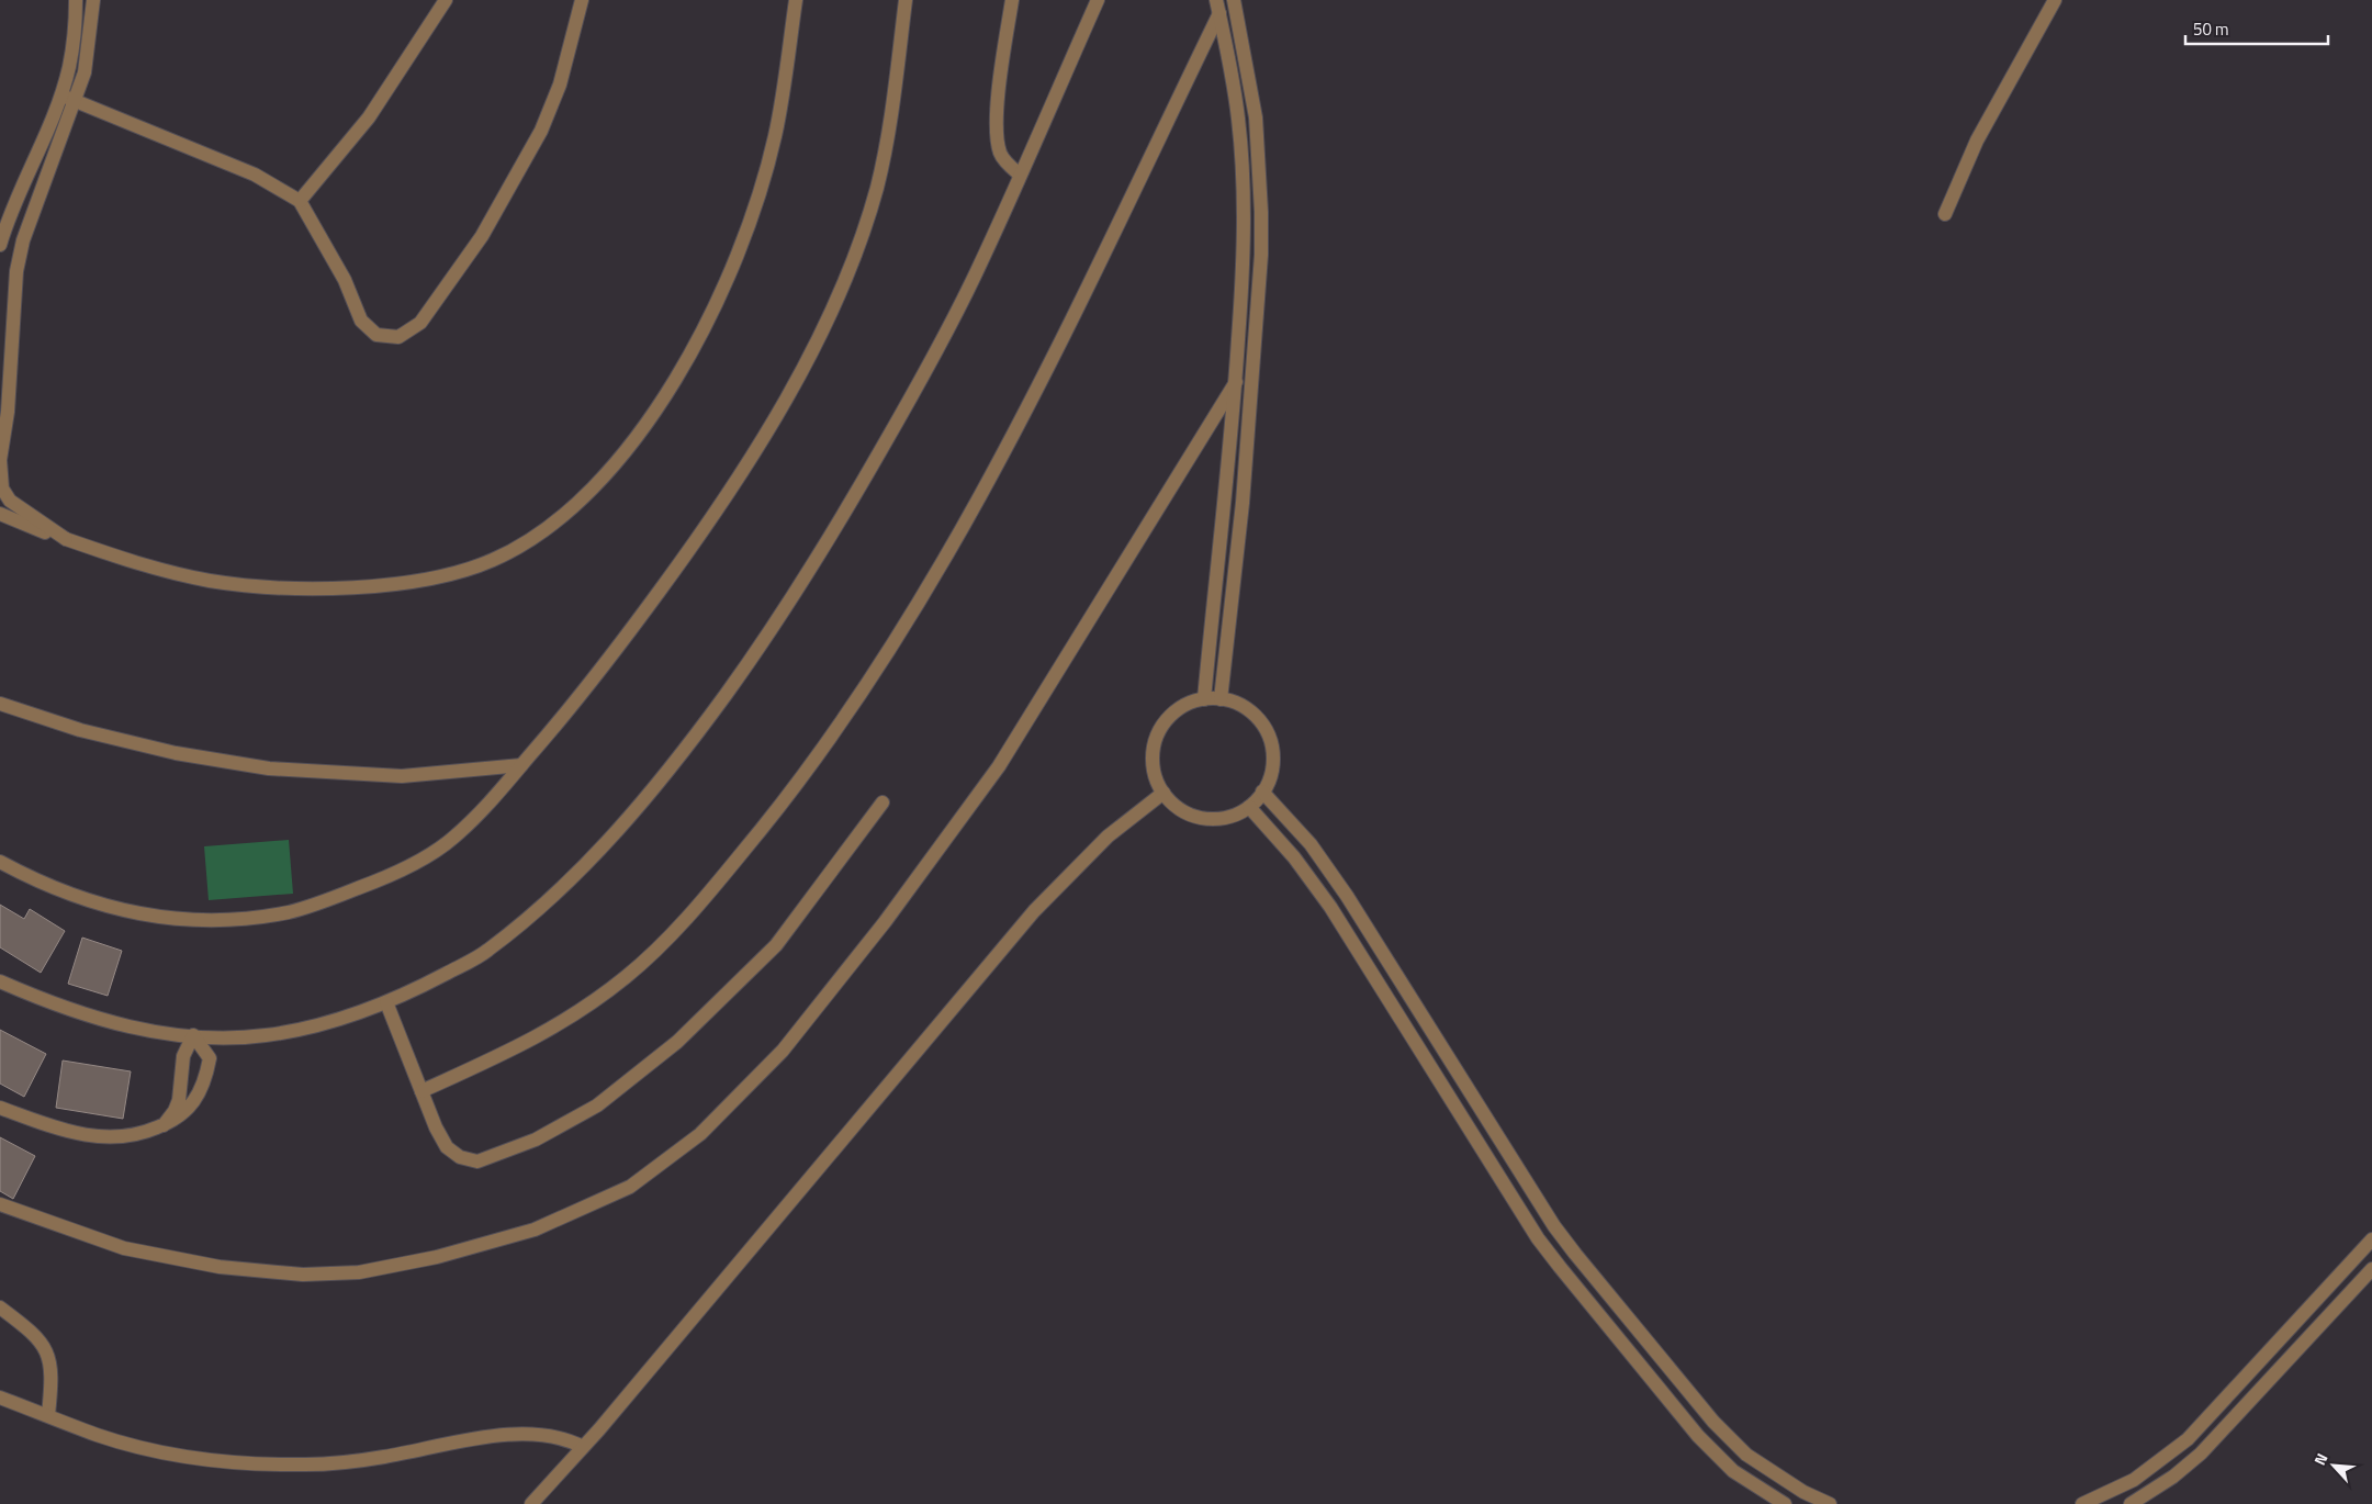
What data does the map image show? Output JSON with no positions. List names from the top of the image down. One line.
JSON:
{"scale_bar":"50 m","north":"top left"}
